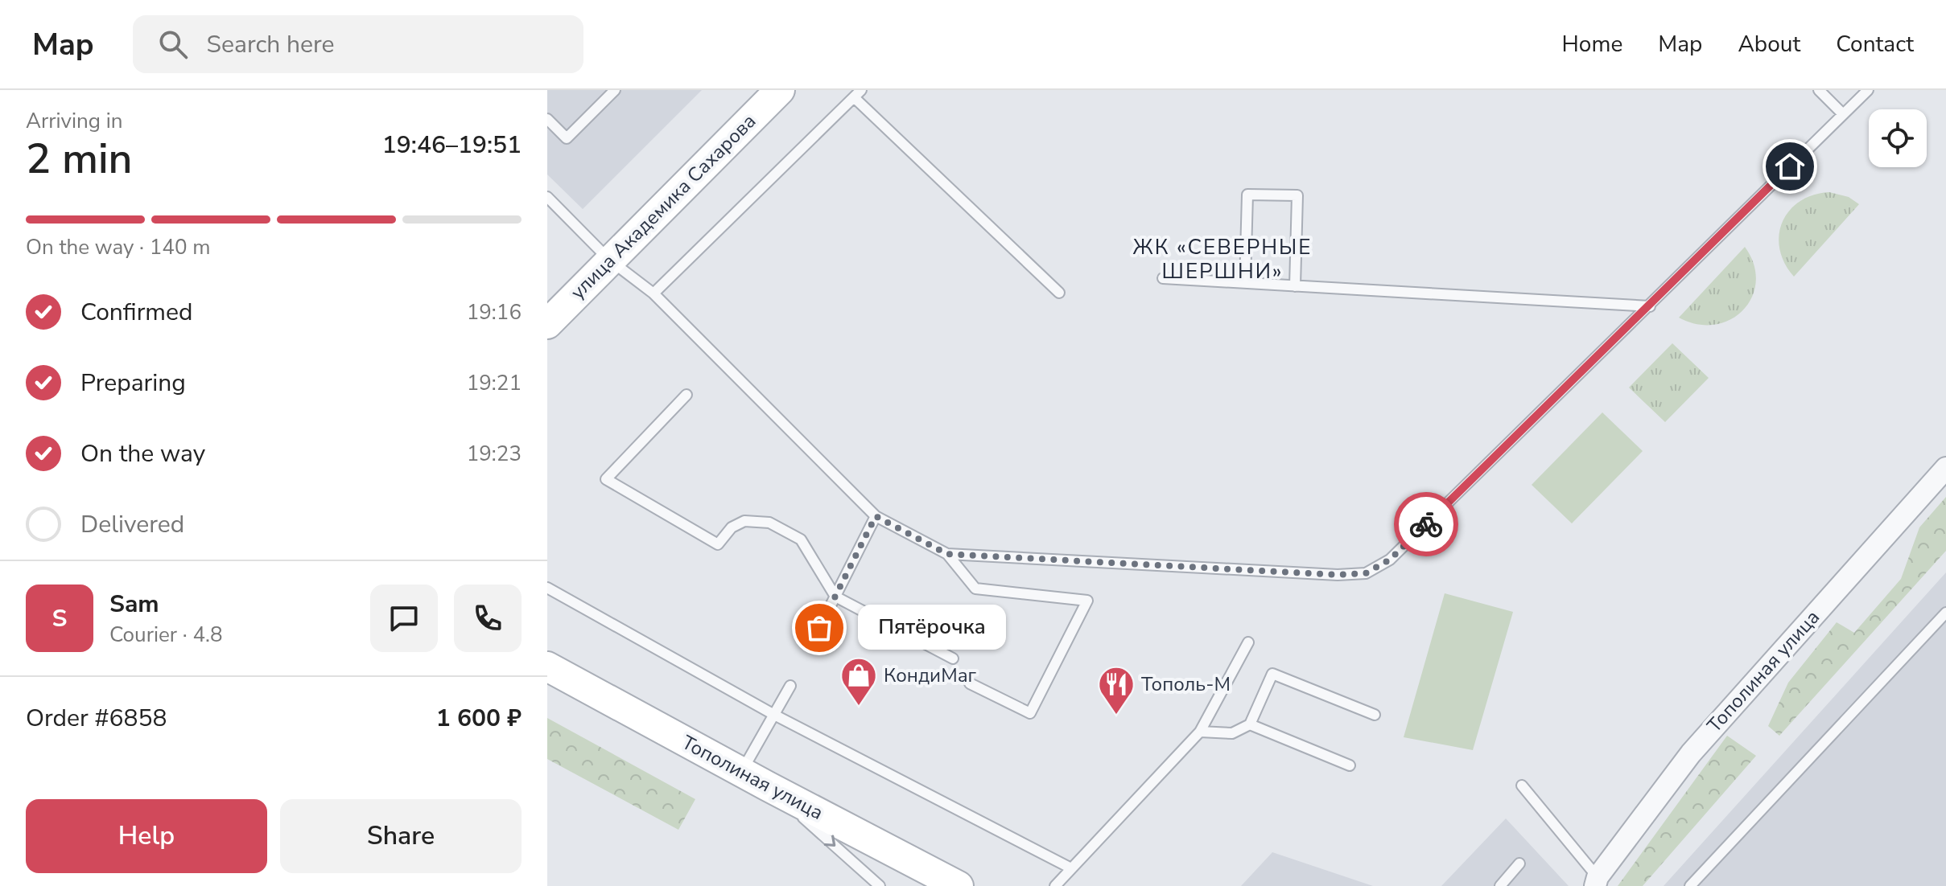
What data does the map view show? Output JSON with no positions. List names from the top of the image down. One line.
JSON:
{"streets":{"main road":["улица Академика Сахарова","Тополиная улица"]},"districts":["ЖК «СЕВЕРНЫЕ ШЕРШНИ»"],"places":{"other":["Пятёрочка"],"shop":["КондиМаг"],"restaurant":["Тополь-М"]},"page":{"header":"Map","search":"Search here","nav":["Home","Map","About","Contact"],"heading":["2 min","Arriving in","19:46–19:51"],"panel":["Sam","Courier · 4.8","Order #6858","1 600 ₽"],"bar":"On the way · 140 m","list":[["Confirmed","19:16"],["Preparing","19:21"],["On the way","19:23"],"Delivered"],"round":"S","bubble":"Пятёрочка","buttons":["Help","Share"]}}
